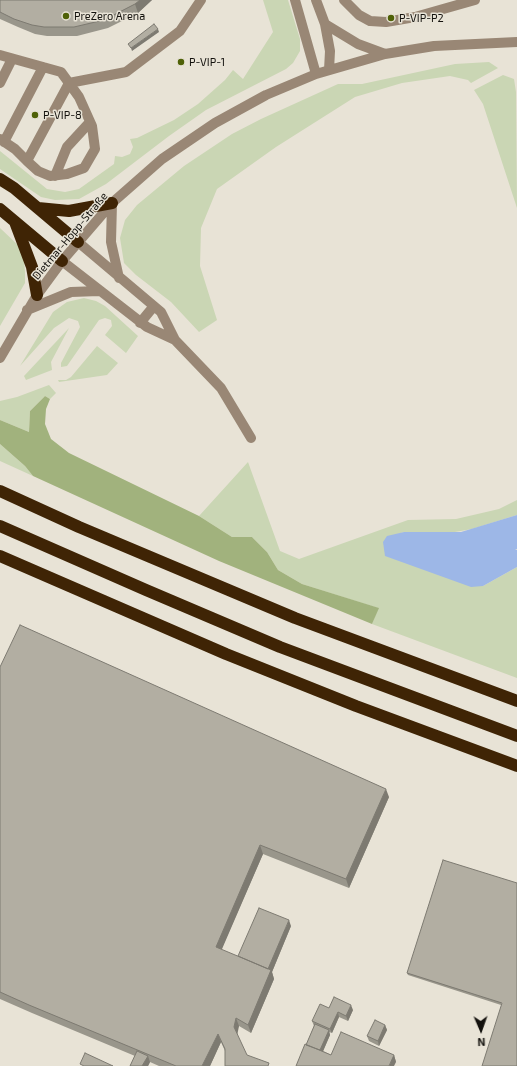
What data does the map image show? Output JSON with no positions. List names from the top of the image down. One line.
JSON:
{"streets":{"street":["Dietmar-Hopp-Straße"]},"places":["PreZero Arena","P-VIP-P2","P-VIP-1","P-VIP-8"],"north":"bottom"}
